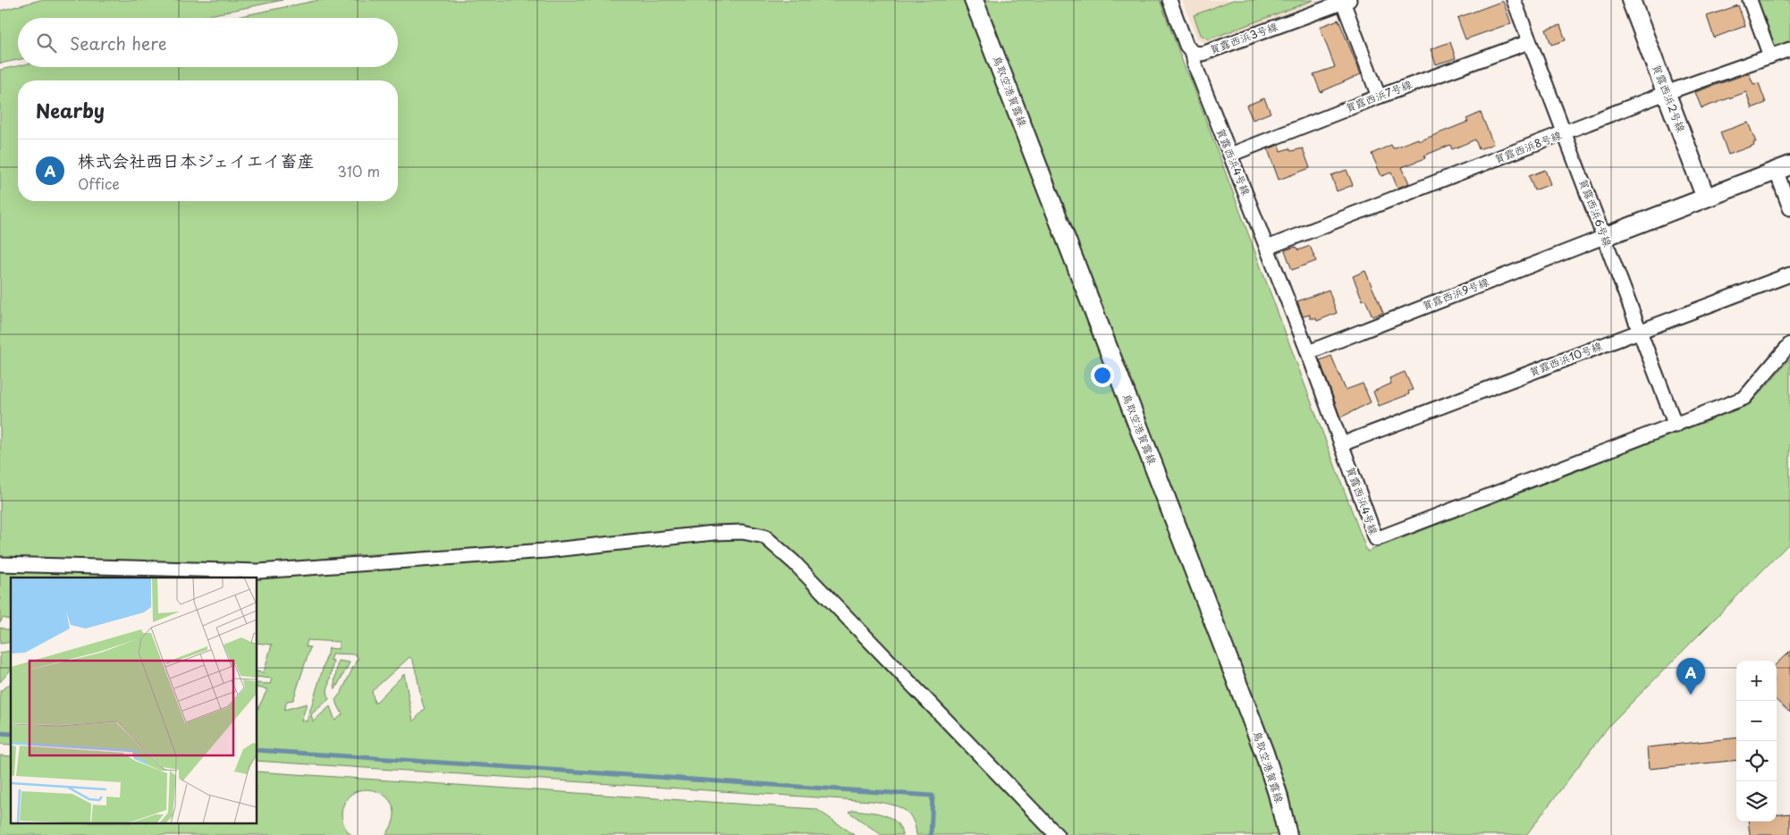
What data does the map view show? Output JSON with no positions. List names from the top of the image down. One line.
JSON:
{"streets":{"main road":["鳥取空港賀露線","賀露西浜2号線"],"street":["賀露西浜3号線","賀露西浜7号線","賀露西浜8号線","賀露西浜4号線","賀露西浜6号線","賀露西浜9号線","賀露西浜10号線"]},"crossings":[["賀露西浜3号線","賀露西浜4号線"],["賀露西浜7号線","賀露西浜4号線"],["賀露西浜7号線","賀露西浜6号線"],["賀露西浜2号線","賀露西浜8号線"],["賀露西浜8号線","賀露西浜4号線"],["賀露西浜8号線","賀露西浜6号線"],["賀露西浜4号線","賀露西浜6号線"],["賀露西浜4号線","賀露西浜9号線"],["賀露西浜4号線","賀露西浜10号線"],["賀露西浜6号線","賀露西浜9号線"],["賀露西浜6号線","賀露西浜10号線"]],"page":{"search":"Search here","heading":"Nearby","list":[{"mark":"A","name":"株式会社西日本ジェイエイ畜産","note":"Office","value":"310 m"}],"pins":"A","map_buttons":["+","−"]}}
